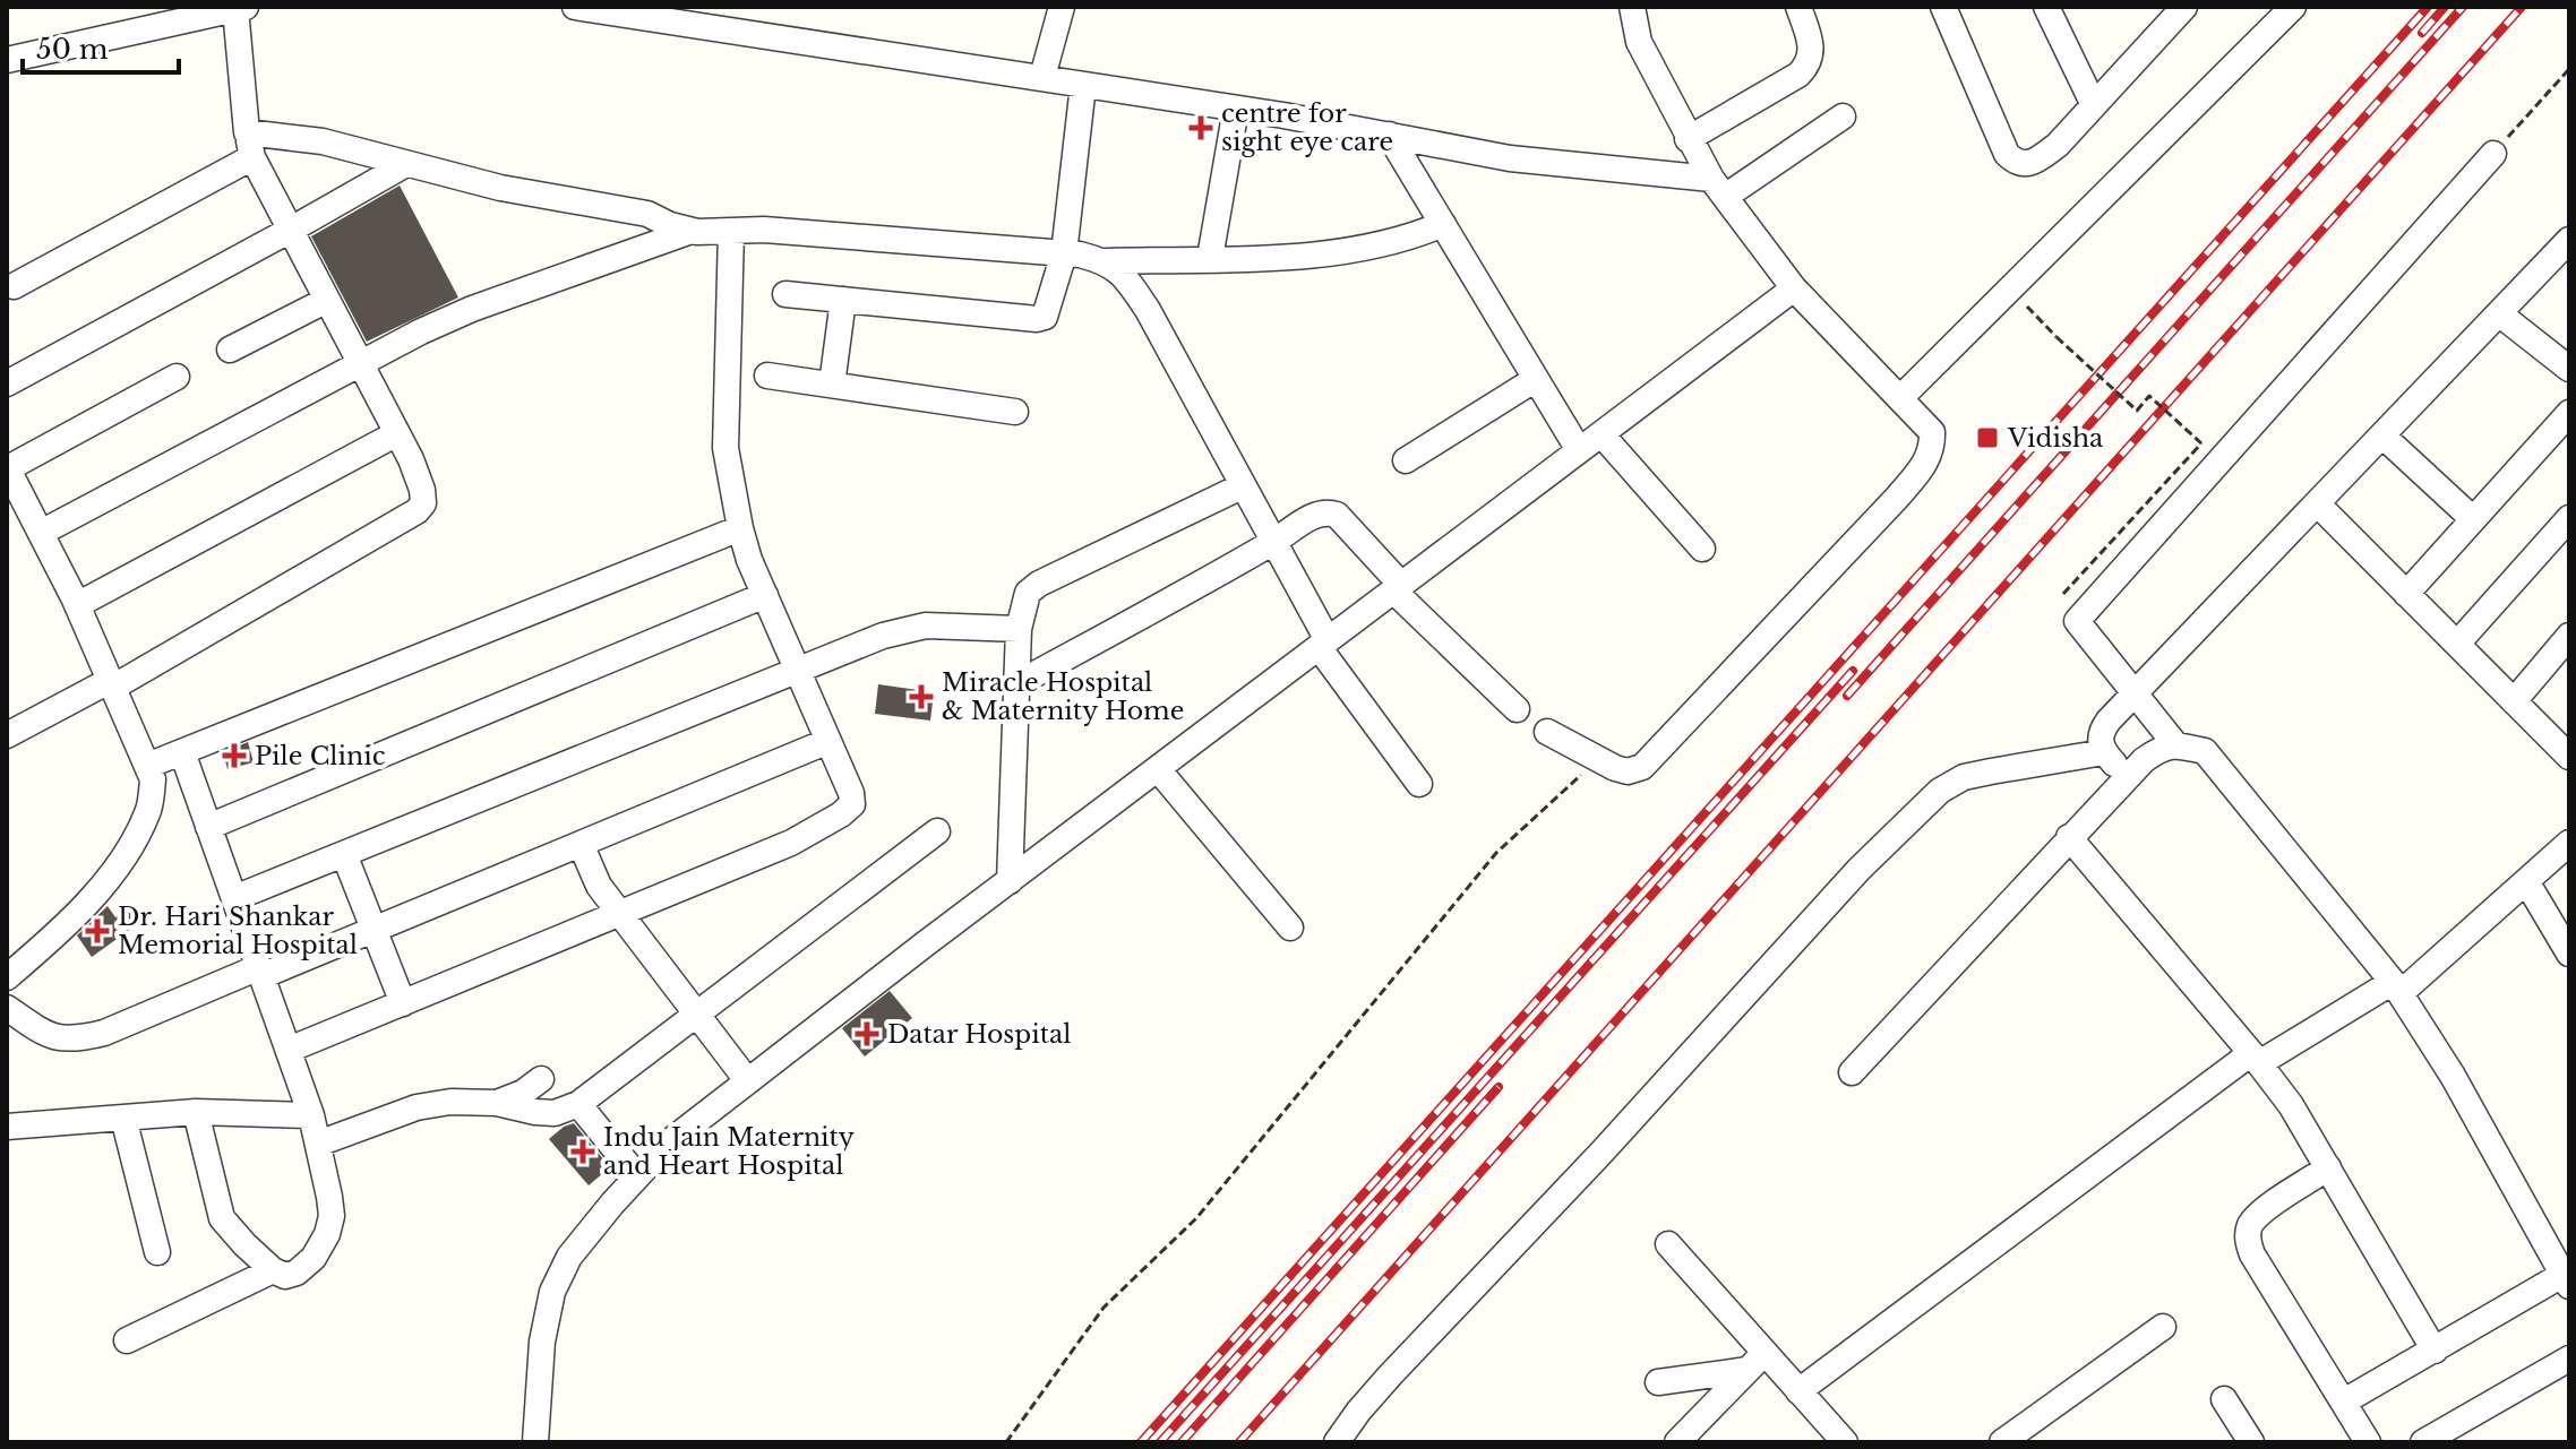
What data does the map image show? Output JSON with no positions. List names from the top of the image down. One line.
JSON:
{"places":{"health":["centre for sight eye care","Miracle Hospital & Maternity Home","Pile Clinic","Dr. Hari Shankar Memorial Hospital","Datar Hospital","Indu Jain Maternity and Heart Hospital"],"transit":["Vidisha"]},"scale_bar":"50 m"}
